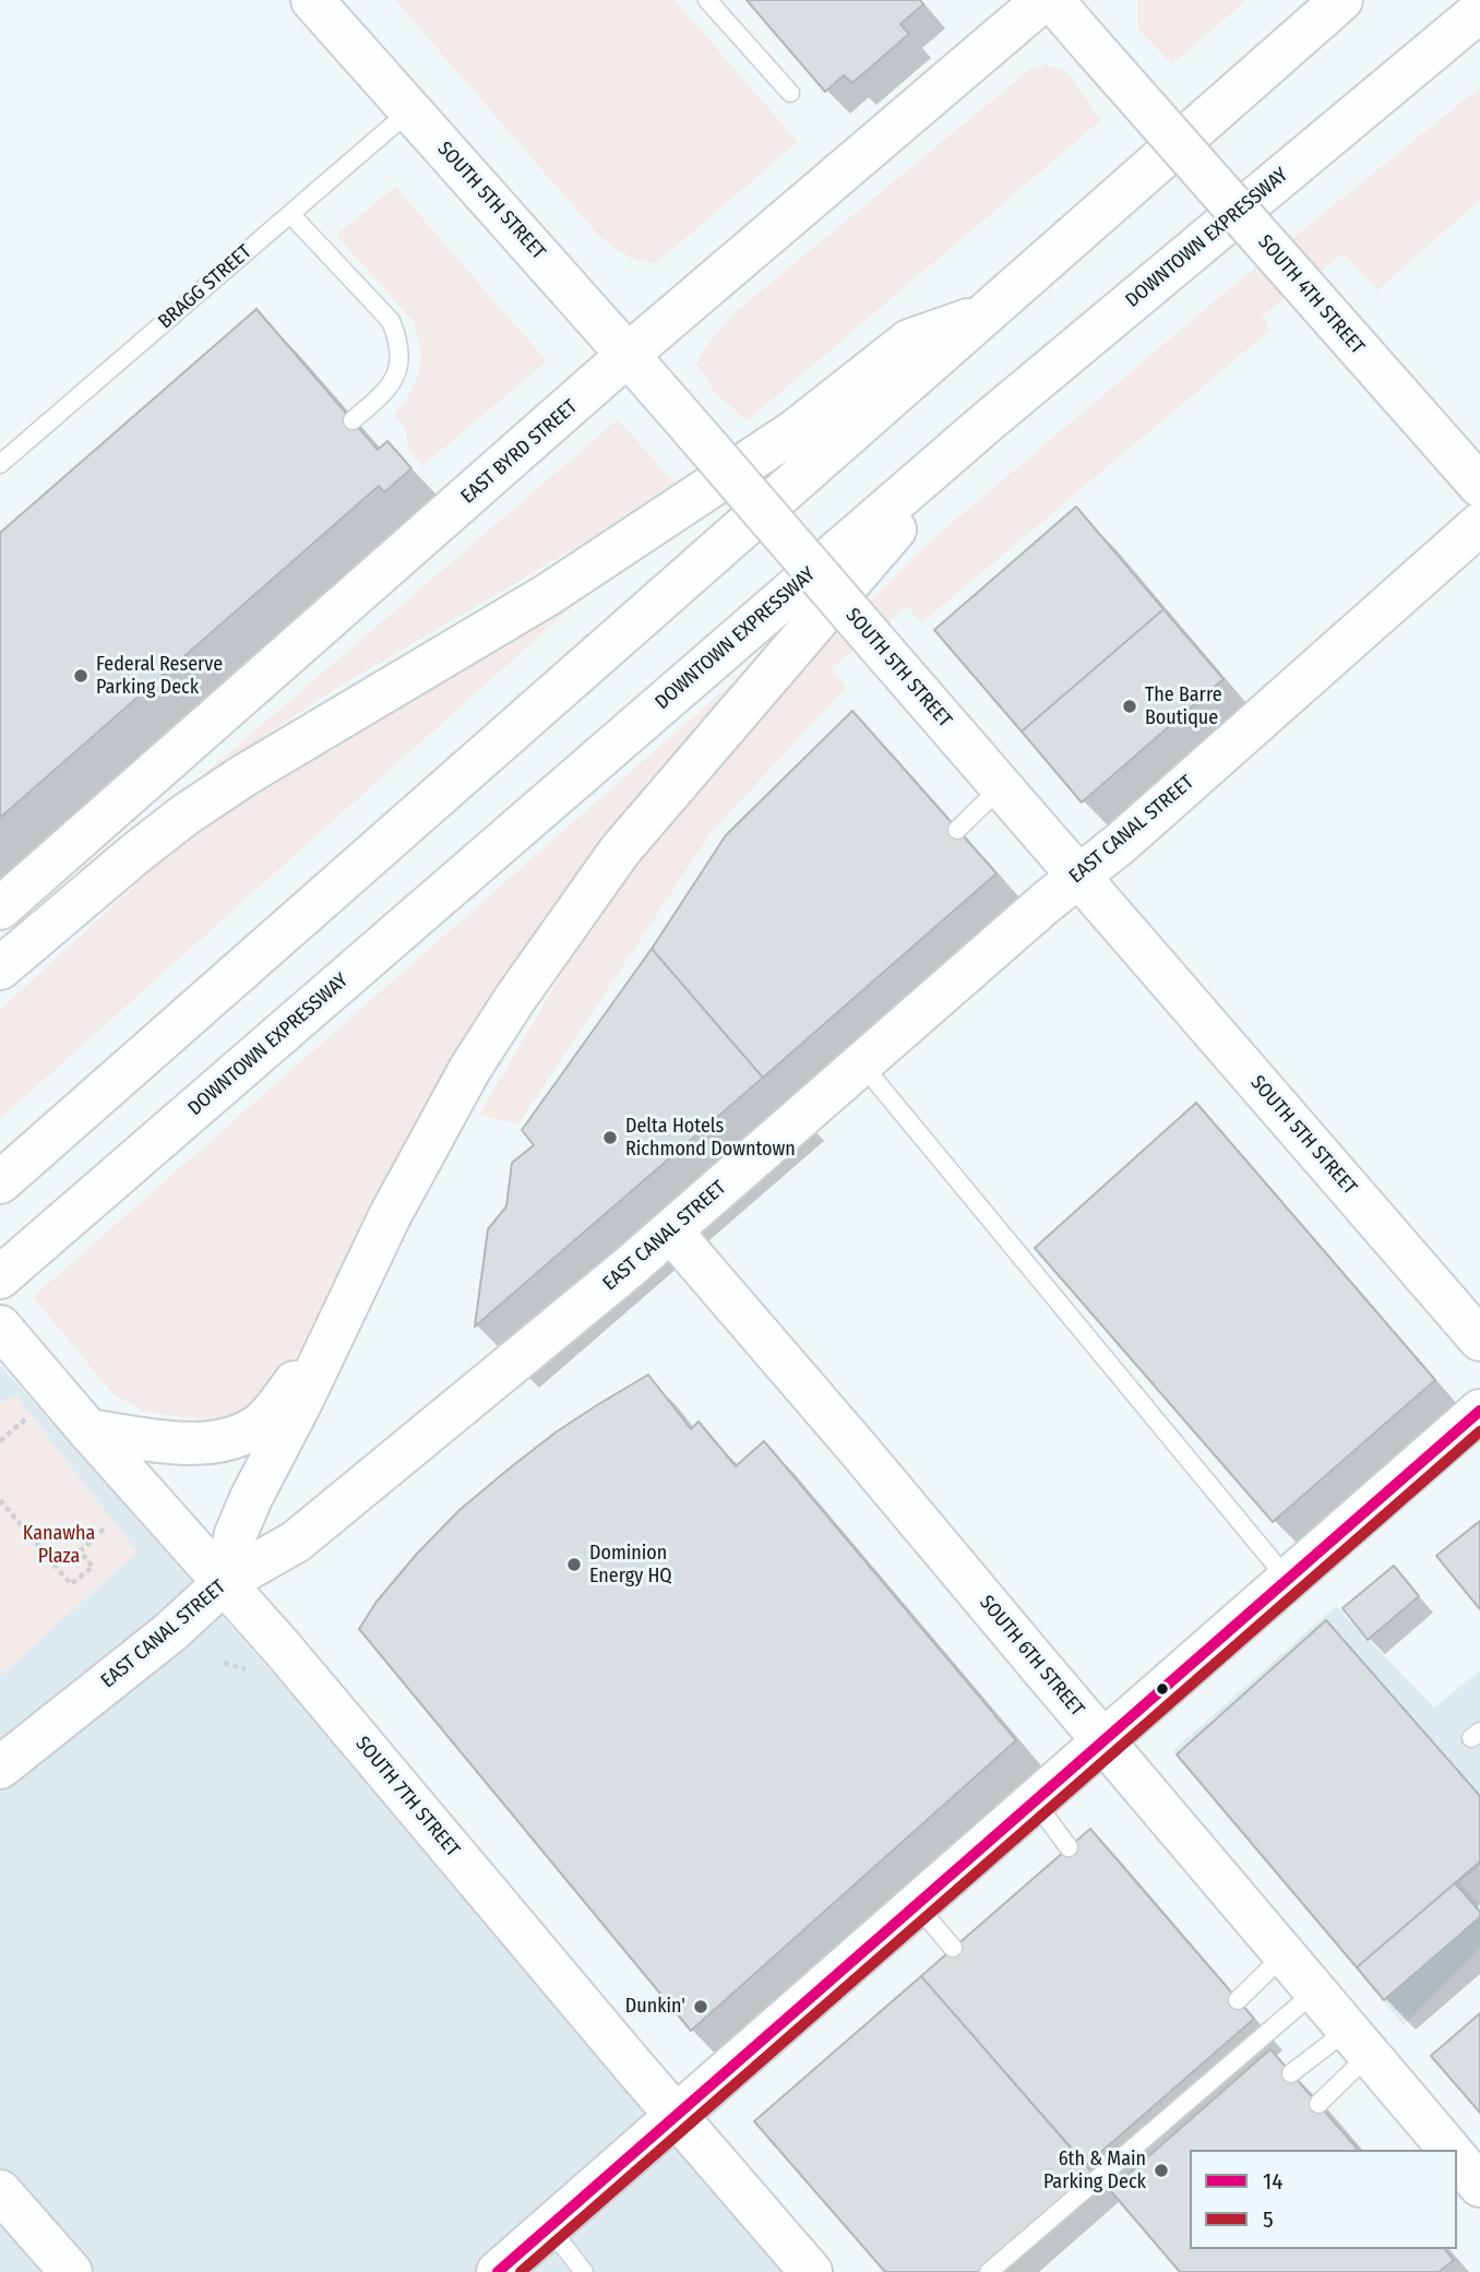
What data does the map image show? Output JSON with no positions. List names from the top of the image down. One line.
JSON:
{"streets":{"main road":["SOUTH 5TH STREET","DOWNTOWN EXPRESSWAY","SOUTH 4TH STREET","EAST BYRD STREET","EAST CANAL STREET","SOUTH 6TH STREET","SOUTH 7TH STREET"],"lane":["BRAGG STREET"]},"crossings":[["SOUTH 5TH STREET","BRAGG STREET"],["SOUTH 5TH STREET","EAST BYRD STREET"],["SOUTH 5TH STREET","EAST CANAL STREET"],["EAST CANAL STREET","SOUTH 6TH STREET"],["EAST CANAL STREET","SOUTH 7TH STREET"]],"parks":["Kanawha Plaza"],"places":["Federal Reserve Parking Deck","The Barre Boutique","Delta Hotels Richmond Downtown","Dominion Energy HQ","Dunkin'","6th & Main Parking Deck"],"lines":["transit line 14","transit line 5"],"legend":["14","5"]}
